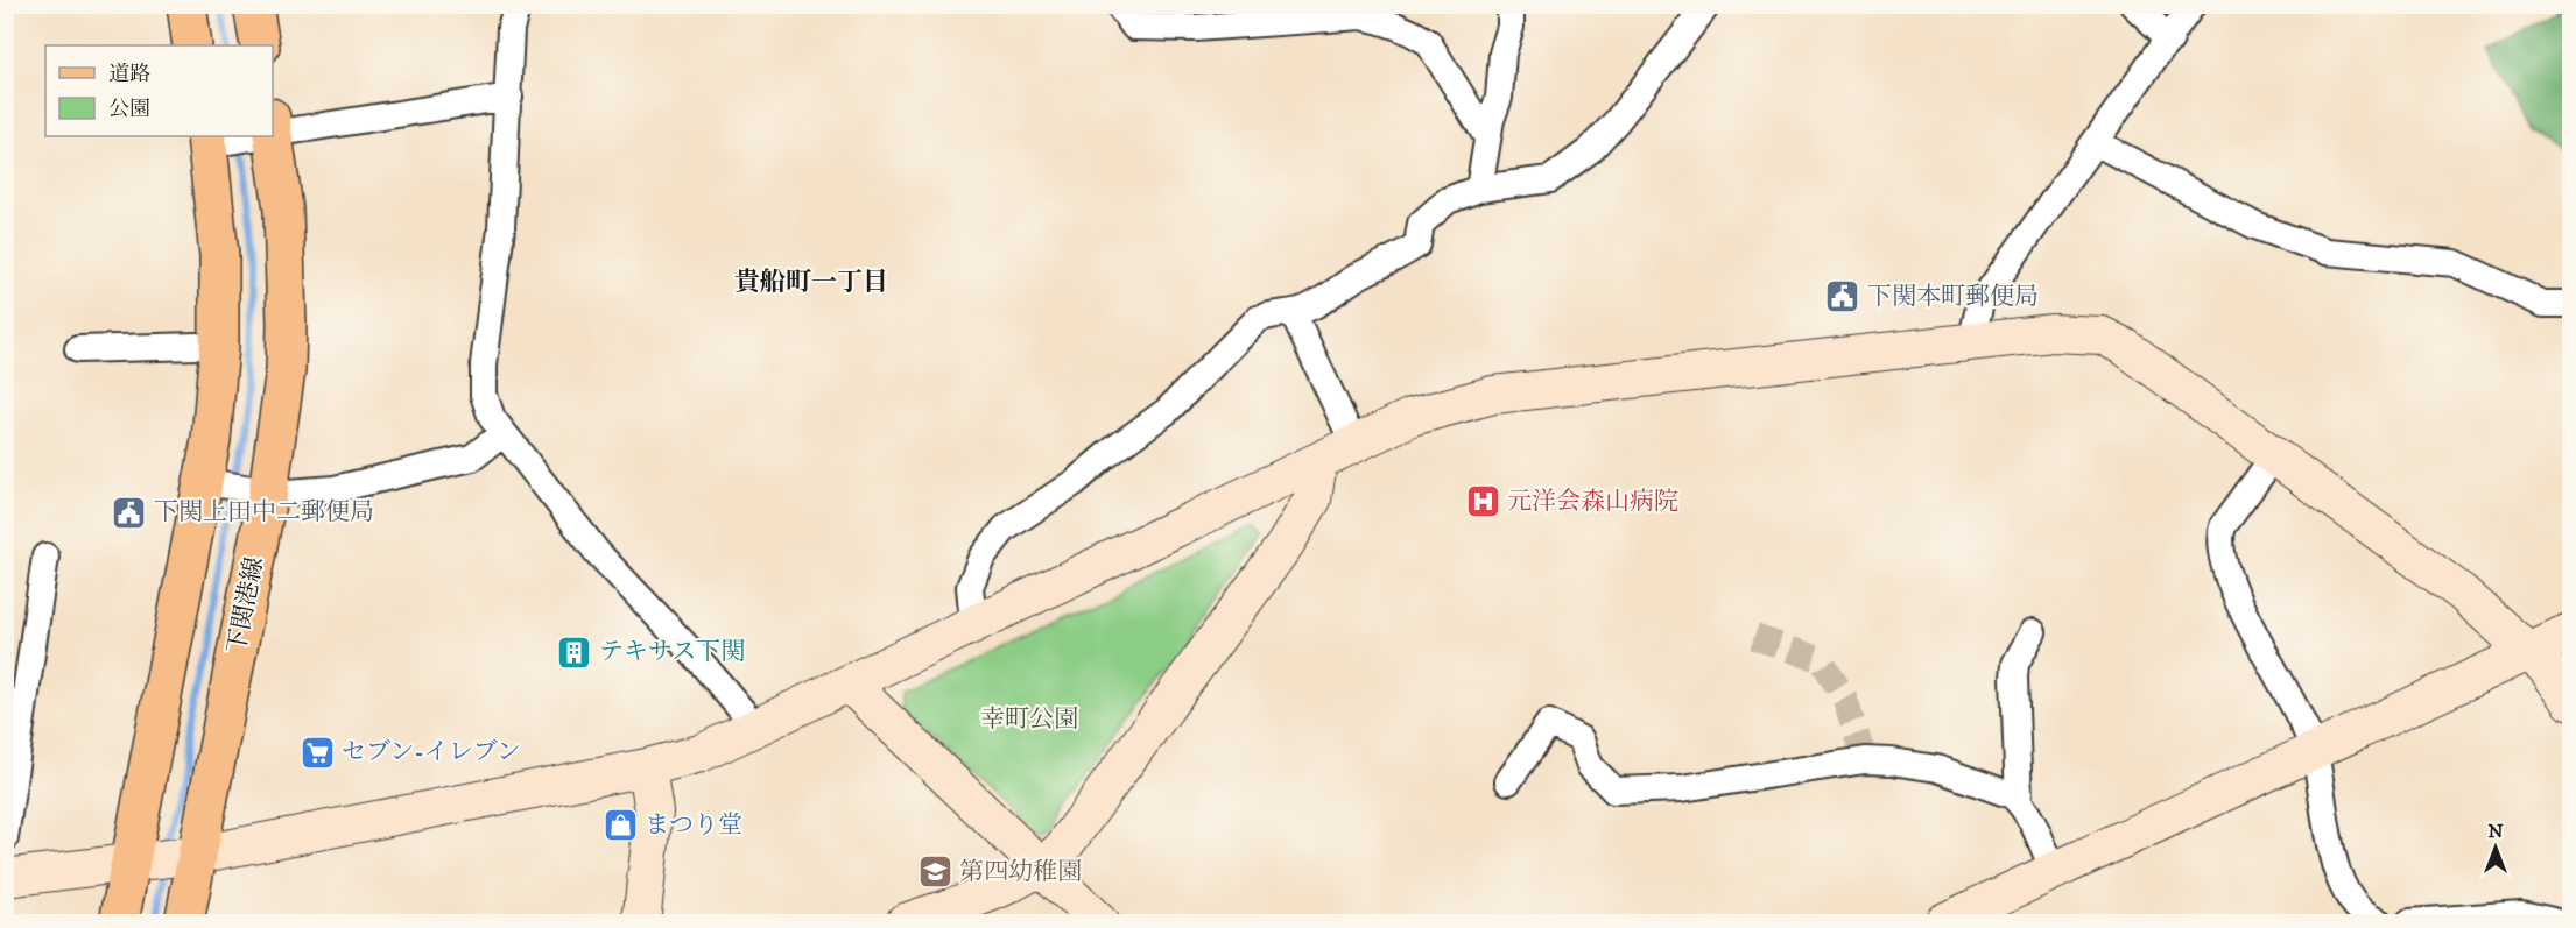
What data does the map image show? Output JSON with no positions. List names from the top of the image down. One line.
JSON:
{"streets":{"main road":["下関港線"]},"districts":["貴船町一丁目"],"parks":["幸町公園"],"places":{"public building":["下関本町郵便局","下関上田中二郵便局"],"hospital":["元洋会森山病院"],"building":["テキサス下関"],"supermarket":["セブン-イレブン"],"shop":["まつり堂"],"school or university":["第四幼稚園"]},"legend":["道路","公園"],"north":"top"}
